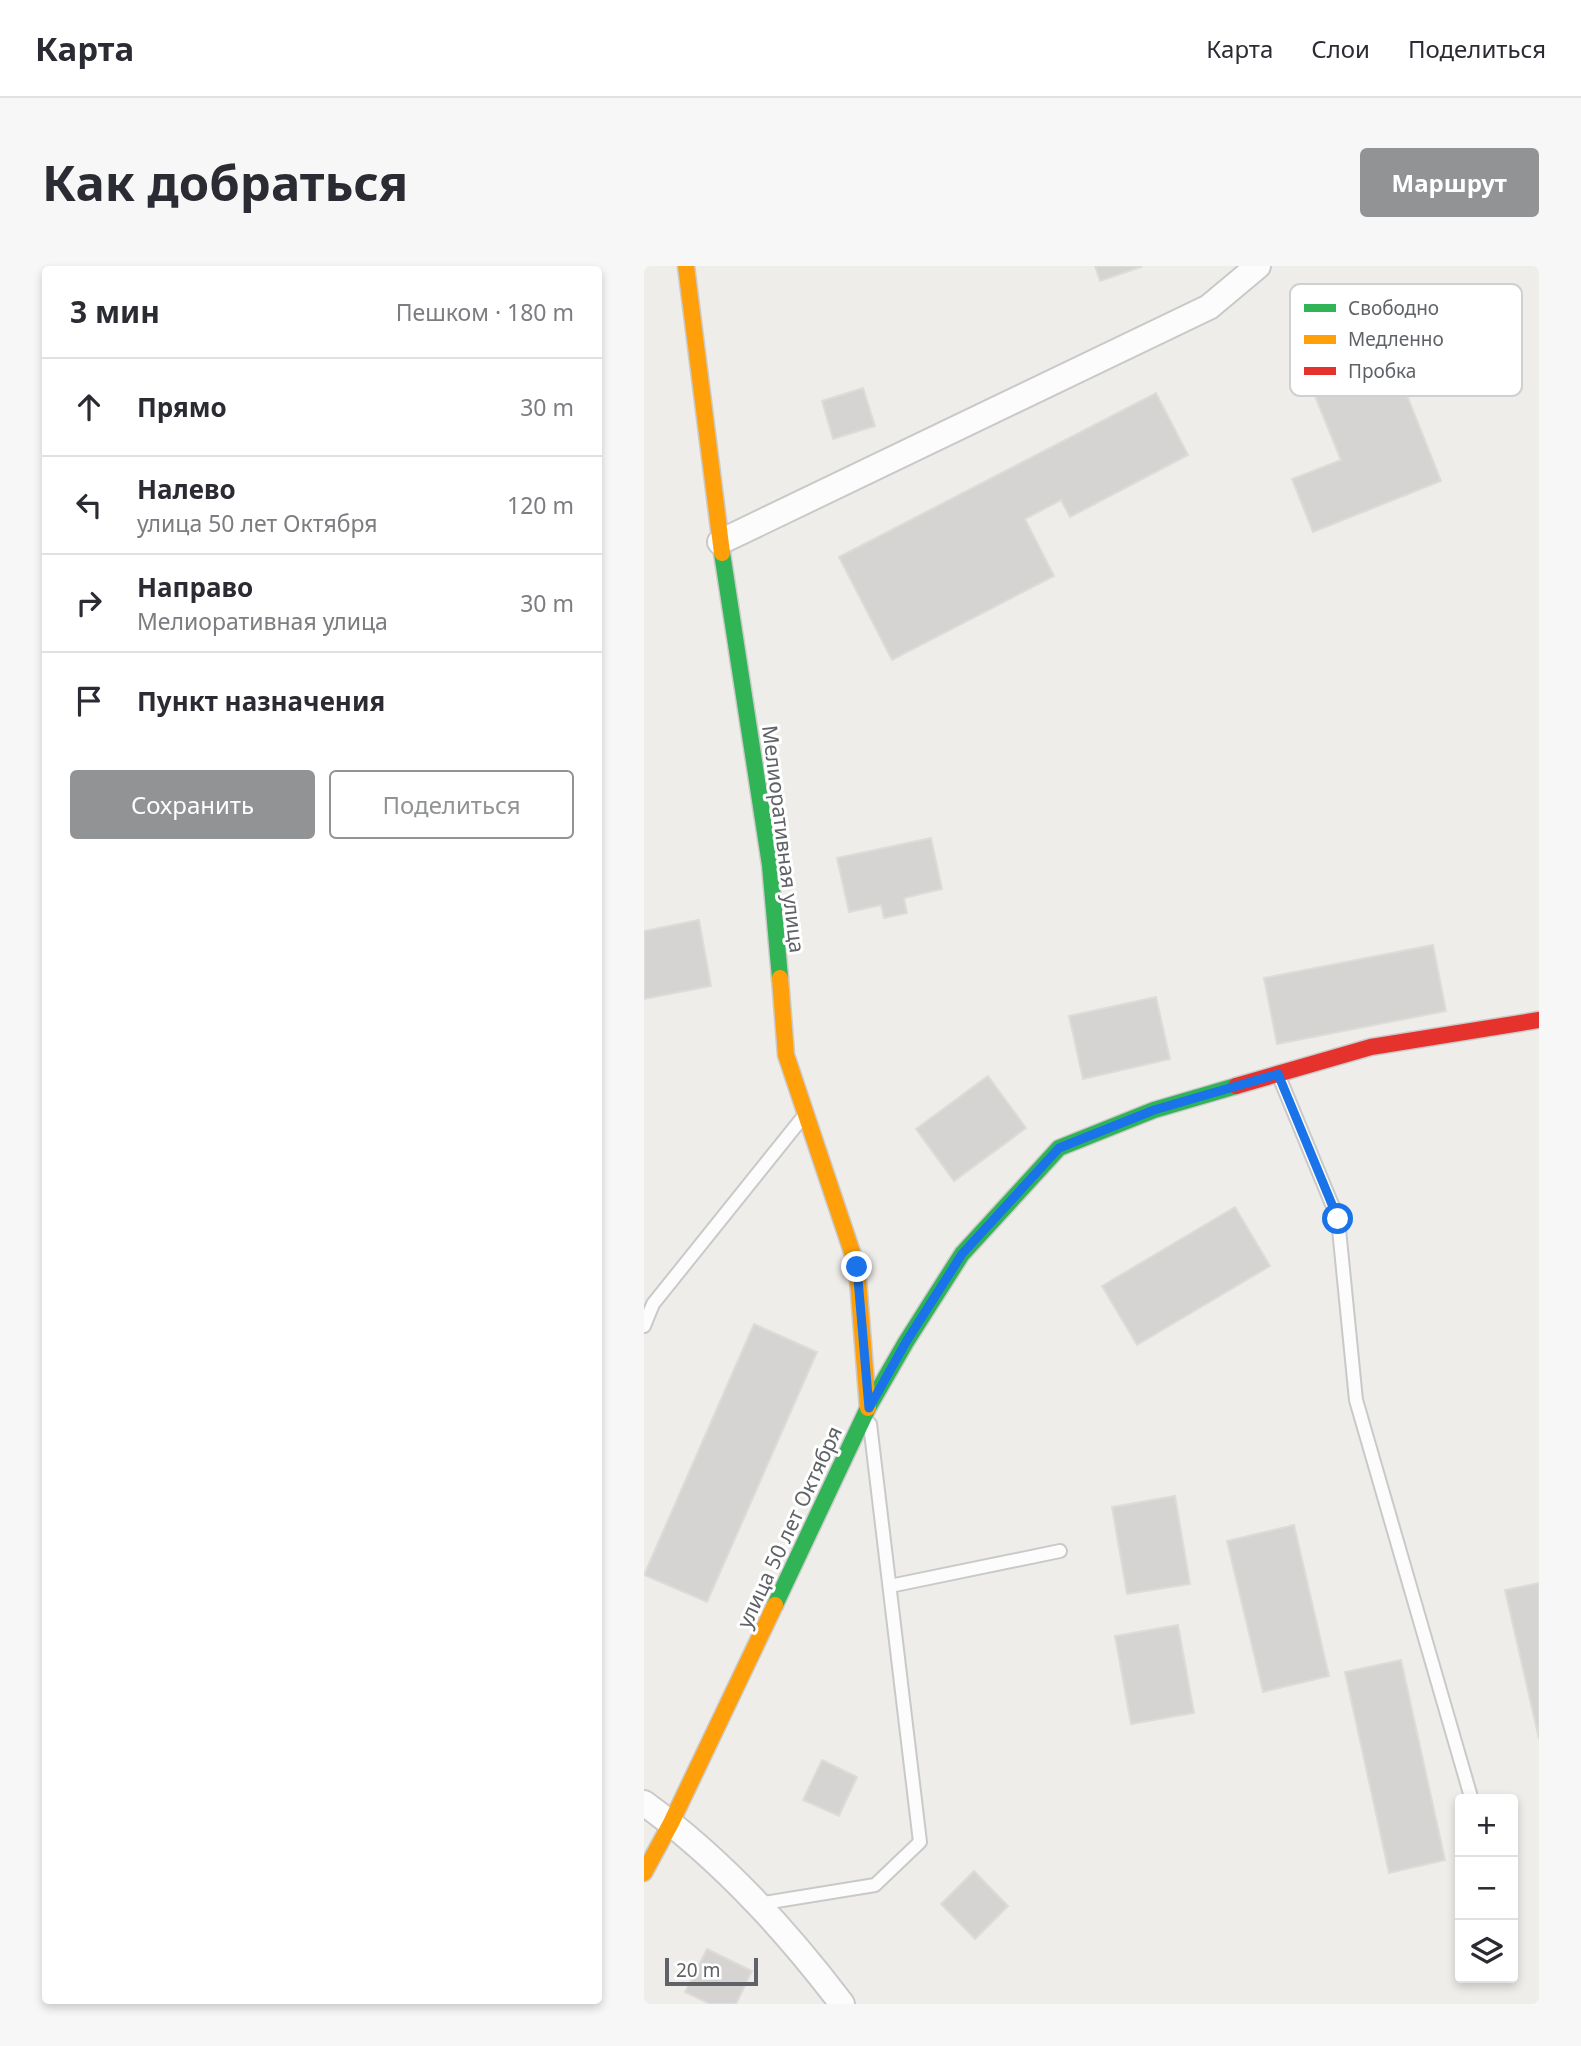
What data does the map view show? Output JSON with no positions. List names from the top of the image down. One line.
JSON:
{"streets":{"main road":["Мелиоративная улица","улица 50 лет Октября"]},"crossings":[["Мелиоративная улица","улица 50 лет Октября"]],"legend":["Свободно","Медленно","Пробка"],"scale_bar":"20 m","page":{"header":"Карта","nav":["Карта","Слои","Поделиться"],"buttons":["Маршрут",["Сохранить","Поделиться"]],"title":"Как добраться","heading":["3 мин","Пешком · 180 m"],"list":[["Прямо","30 m"],["Налево","улица 50 лет Октября","120 m"],["Направо","Мелиоративная улица","30 m"],"Пункт назначения"],"map_buttons":["+","−"],"scale":"20 m"}}
